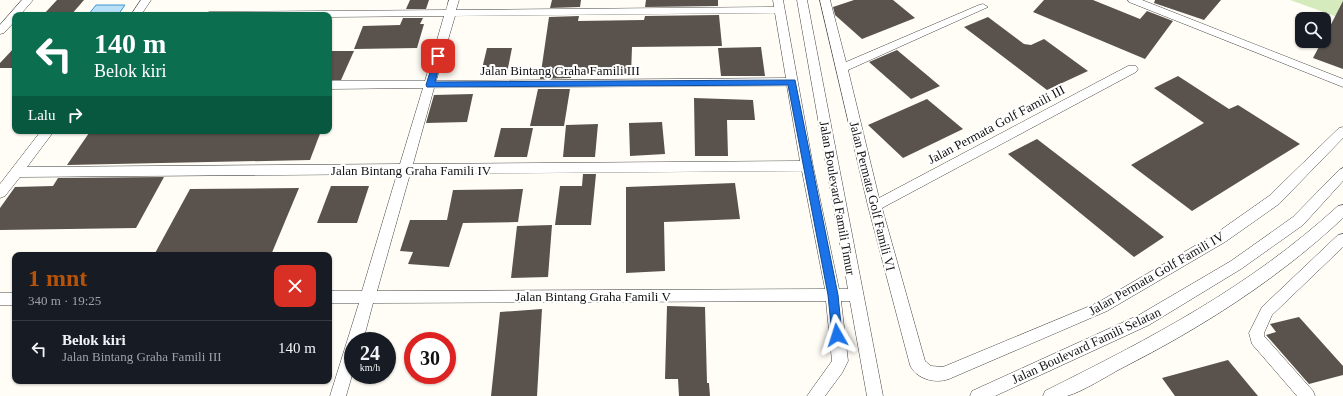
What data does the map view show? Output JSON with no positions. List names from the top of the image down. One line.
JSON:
{"streets":{"street":["Jalan Bintang Graha Famili III","Jalan Permata Golf Famili III","Jalan Bintang Graha Famili IV","Jalan Permata Golf Famili VI","Jalan Boulevard Famili Timur","Jalan Permata Golf Famili IV","Jalan Bintang Graha Famili V","Jalan Boulevard Famili Selatan"]},"crossings":[["Jalan Permata Golf Famili III","Jalan Permata Golf Famili VI"],["Jalan Permata Golf Famili VI","Jalan Permata Golf Famili IV"],["Jalan Boulevard Famili Timur","Jalan Bintang Graha Famili V"]],"page":{"turn":["140 m","Belok kiri"],"then":"Lalu","heading":["1 mnt","340 m · 19:25"],"list":[{"name":"Belok kiri","note":"Jalan Bintang Graha Famili III","value":"140 m"}],"speed":"24 km/h","limit":"30"}}
